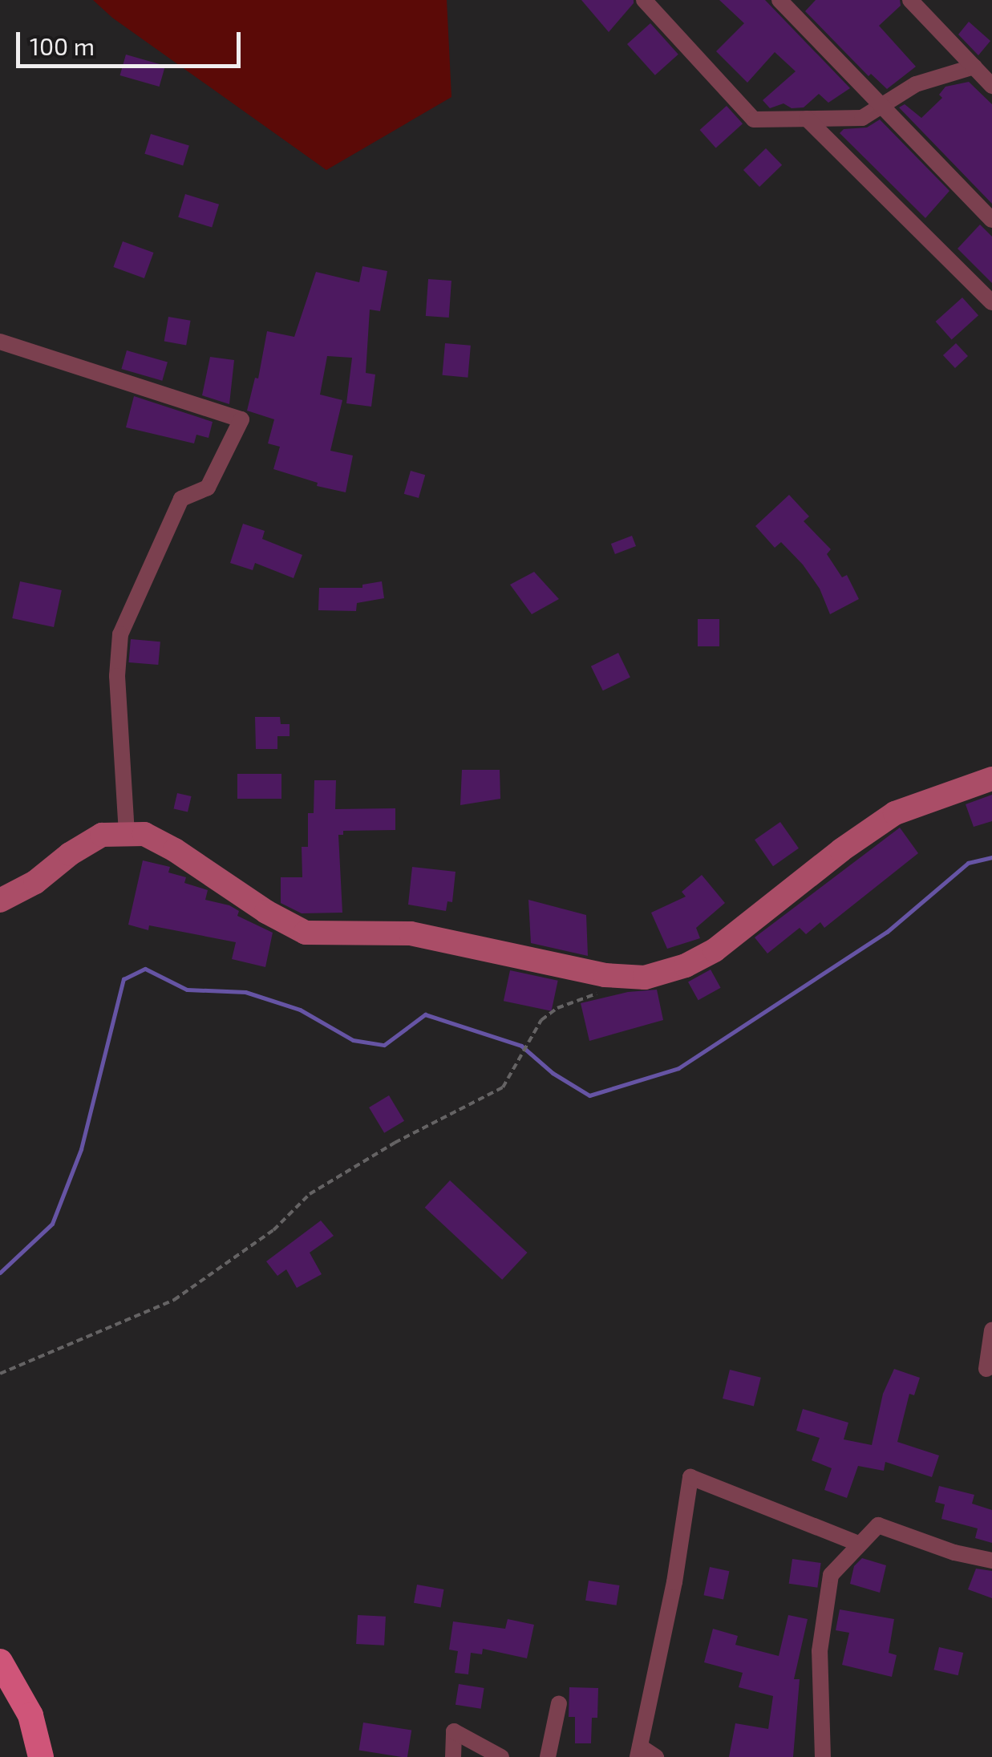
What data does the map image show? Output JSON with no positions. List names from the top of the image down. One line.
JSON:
{"scale_bar":"100 m"}
